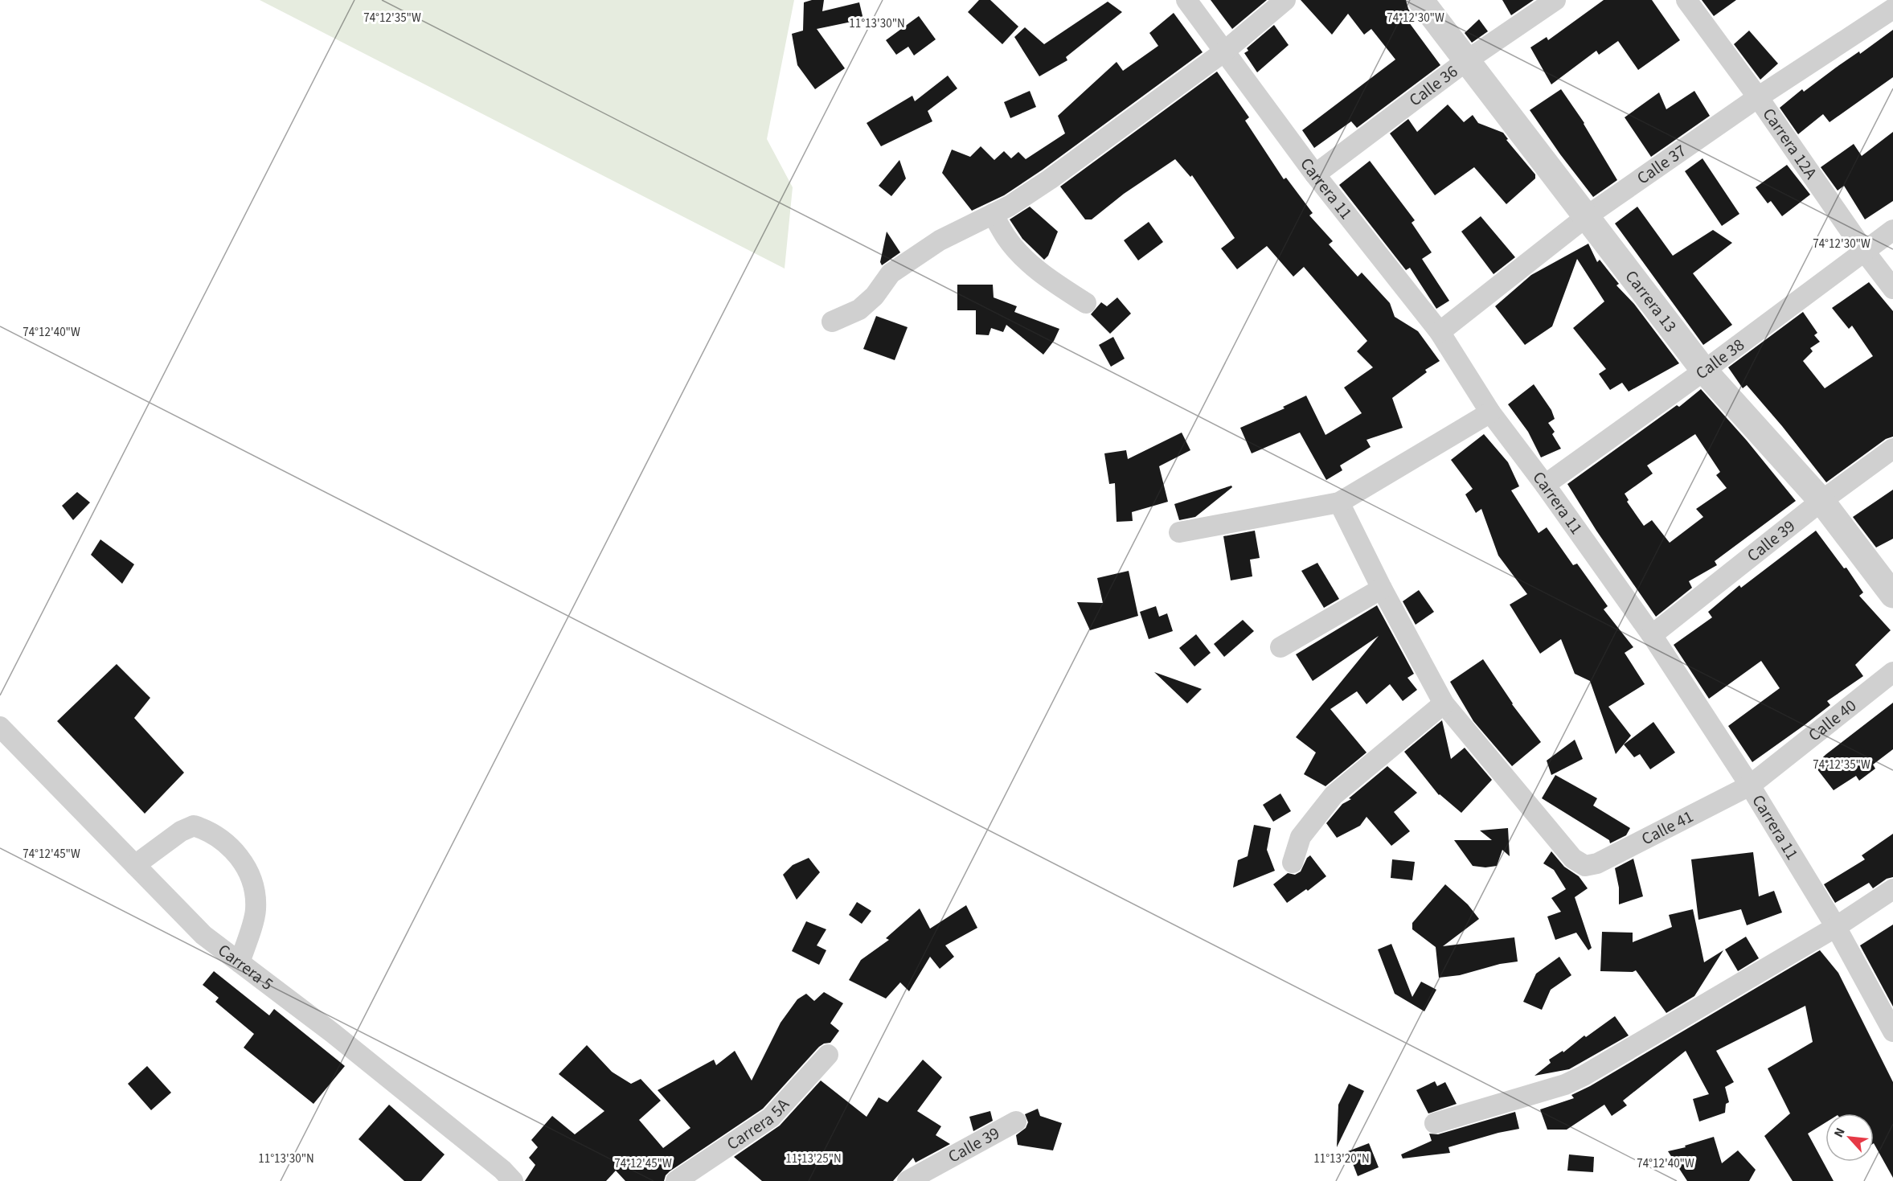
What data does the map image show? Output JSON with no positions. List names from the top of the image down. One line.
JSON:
{"streets":{"street":["Calle 36","Carrera 12A","Calle 37","Carrera 11","Carrera 13","Calle 38","Calle 39","Calle 40","Calle 41","Carrera 5","Carrera 5A"]},"crossings":[["Calle 36","Carrera 11"],["Calle 36","Carrera 13"],["Carrera 12A","Calle 37"],["Carrera 12A","Calle 38"],["Calle 37","Carrera 11"],["Calle 37","Carrera 13"],["Carrera 11","Calle 38"],["Carrera 11","Calle 39"],["Carrera 11","Calle 40"],["Carrera 11","Calle 41"],["Carrera 13","Calle 38"],["Carrera 13","Calle 39"],["Calle 40","Calle 41"]],"north":"top left","coordinates":["74°12'35\"W","74°12'30\"W","11°13'30\"N","74°12'40\"W","74°12'45\"W","11°13'25\"N","11°13'20\"N"]}
